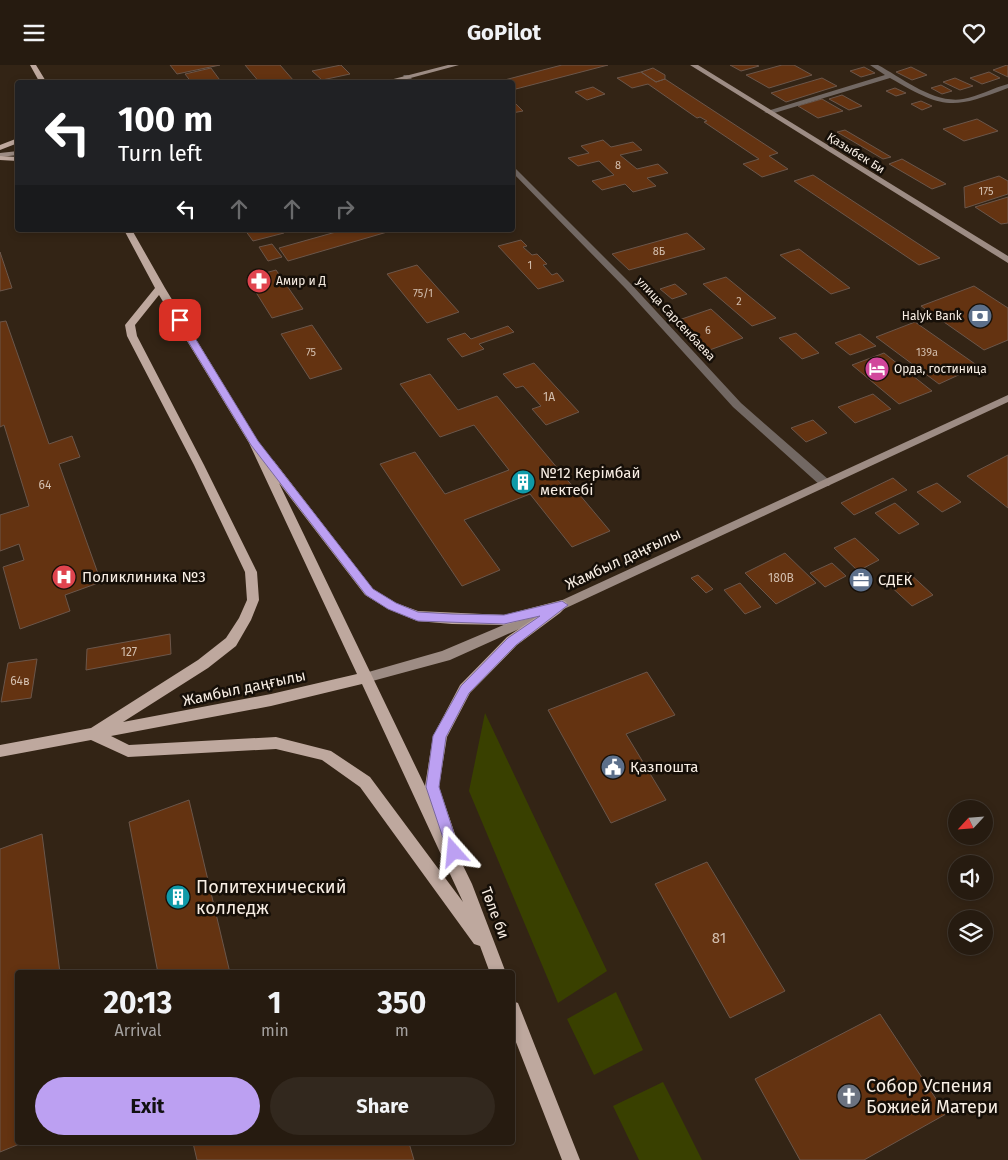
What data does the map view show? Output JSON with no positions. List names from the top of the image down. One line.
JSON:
{"streets":{"main road":["Жамбыл даңғылы","Төле би"],"street":["Қазыбек Би","улица Сарсенбаева"]},"crossings":[["улица Сарсенбаева","Жамбыл даңғылы"],["Жамбыл даңғылы","Төле би"]],"places":{"pharmacy":["Амир и Д"],"bank":["Halyk Bank"],"hotel":["Орда, гостиница"],"building":["№12 Керімбай мектебі","Политехнический колледж"],"hospital":["Поликлиника №3"],"office":["СДЕК"],"public building":["Қазпошта"],"church":["Собор Успения Божией Матери"]},"house_numbers":["8","175","8Б","1","75/1","2","6","75","139а","1А","64","180В","127","64в","81"],"north":"bottom left","page":{"header":"GoPilot","turn":["100 m","Turn left"],"eta":["20:13","Arrival","1","min","350","m"],"buttons":["Exit","Share"]}}
